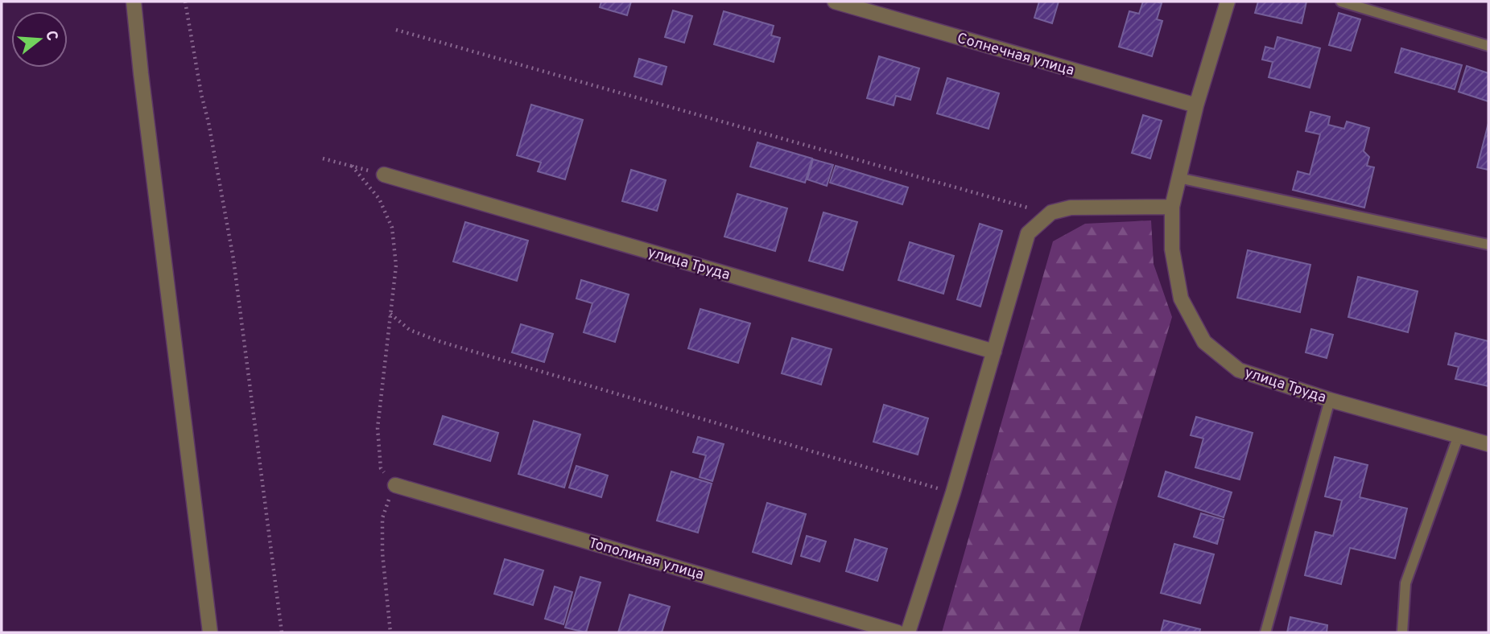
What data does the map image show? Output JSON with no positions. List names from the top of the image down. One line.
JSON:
{"streets":{"street":["Солнечная улица","улица Труда","Тополиная улица"]},"crossings":[["Солнечная улица","улица Труда"]],"north":"right"}
